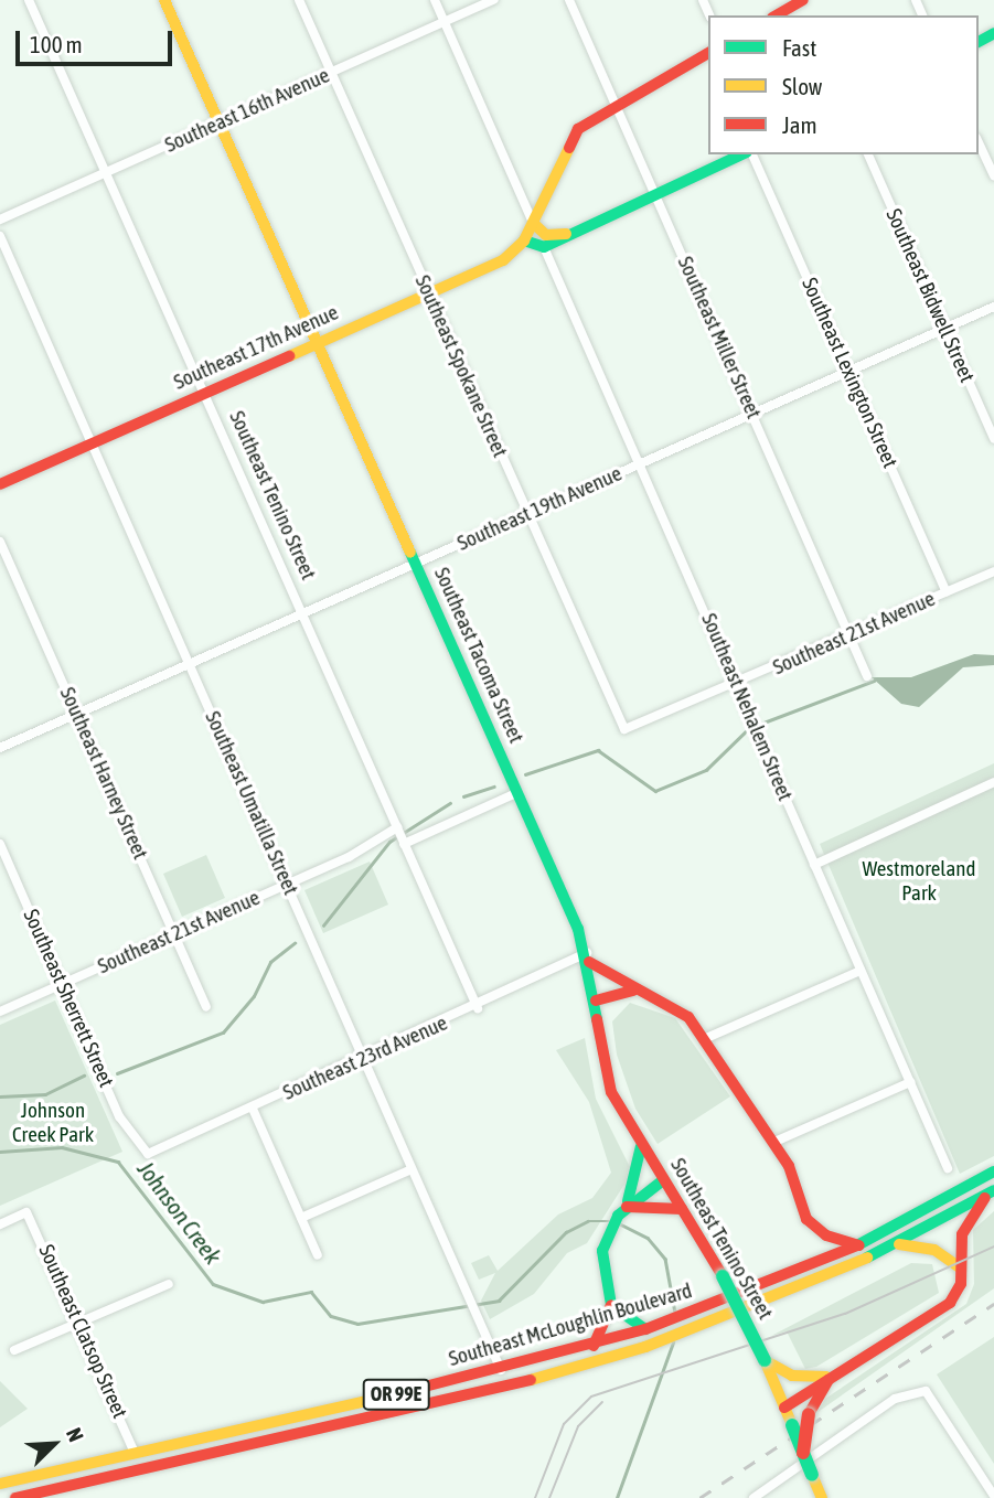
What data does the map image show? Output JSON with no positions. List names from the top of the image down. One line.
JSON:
{"streets":{"main road":["Southeast 17th Avenue","Southeast Tenino Street","Southeast Tacoma Street","Southeast McLoughlin Boulevard","OR 99E"],"street":["Southeast 16th Avenue","Southeast Bidwell Street","Southeast Miller Street","Southeast Spokane Street","Southeast Lexington Street","Southeast 19th Avenue","Southeast 21st Avenue","Southeast Nehalem Street","Southeast Harney Street","Southeast Umatilla Street","Southeast Sherrett Street","Southeast 23rd Avenue","Southeast Clatsop Street"]},"crossings":[["Southeast 16th Avenue","Southeast Spokane Street"],["Southeast 16th Avenue","Southeast Tenino Street"],["Southeast 16th Avenue","Southeast Tacoma Street"],["Southeast Bidwell Street","Southeast 19th Avenue"],["Southeast Miller Street","Southeast 17th Avenue"],["Southeast Miller Street","Southeast 19th Avenue"],["Southeast Miller Street","Southeast 21st Avenue"],["Southeast 17th Avenue","Southeast Spokane Street"],["Southeast 17th Avenue","Southeast Tenino Street"],["Southeast 17th Avenue","Southeast Tacoma Street"],["Southeast 17th Avenue","Southeast Umatilla Street"],["Southeast Spokane Street","Southeast 19th Avenue"],["Southeast Spokane Street","Southeast 21st Avenue"],["Southeast Lexington Street","Southeast 19th Avenue"],["Southeast Lexington Street","Southeast 21st Avenue"],["Southeast Tenino Street","Southeast 19th Avenue"],["Southeast Tenino Street","Southeast 21st Avenue"],["Southeast Tenino Street","Southeast Tacoma Street"],["Southeast Tenino Street","Southeast 23rd Avenue"],["Southeast 19th Avenue","Southeast Tacoma Street"],["Southeast 19th Avenue","Southeast Nehalem Street"],["Southeast 19th Avenue","Southeast Harney Street"],["Southeast 19th Avenue","Southeast Umatilla Street"],["Southeast 21st Avenue","Southeast Nehalem Street"],["Southeast 21st Avenue","Southeast Harney Street"],["Southeast 21st Avenue","Southeast Umatilla Street"],["Southeast 21st Avenue","Southeast Sherrett Street"],["Southeast Tacoma Street","Southeast 23rd Avenue"],["Southeast Umatilla Street","Southeast 23rd Avenue"],["Southeast Umatilla Street","Southeast McLoughlin Boulevard"],["Southeast Sherrett Street","Southeast 23rd Avenue"],["Southeast McLoughlin Boulevard","Southeast Clatsop Street"]],"water":["Johnson Creek"],"parks":["Westmoreland Park","Johnson Creek Park"],"legend":["Fast","Slow","Jam"],"scale_bar":"100 m","north":"top right"}
